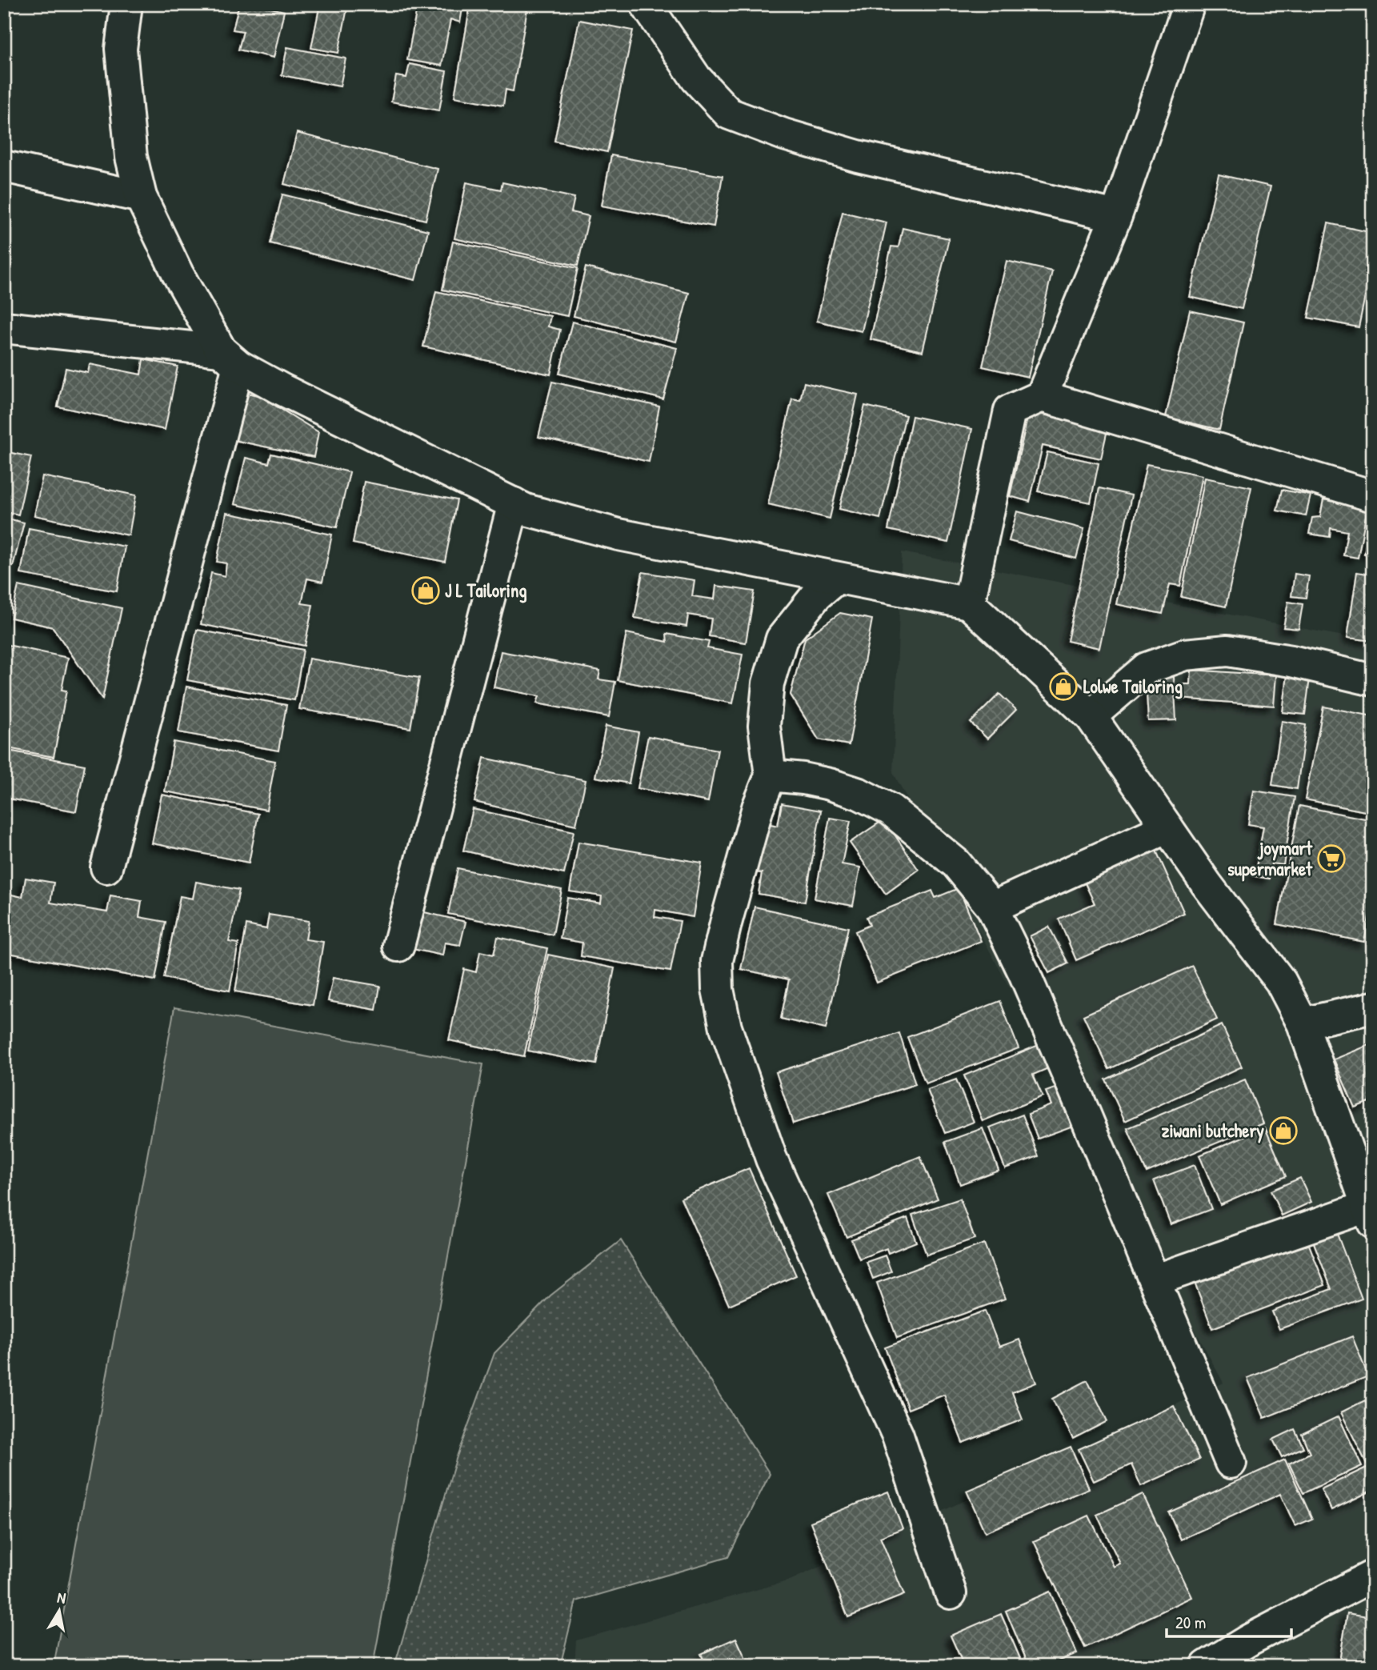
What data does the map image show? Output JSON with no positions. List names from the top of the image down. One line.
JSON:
{"places":{"shop":["J L Tailoring","Lolwe Tailoring","ziwani butchery"],"supermarket":["joymart supermarket"]},"scale_bar":"20 m","north":"top"}
